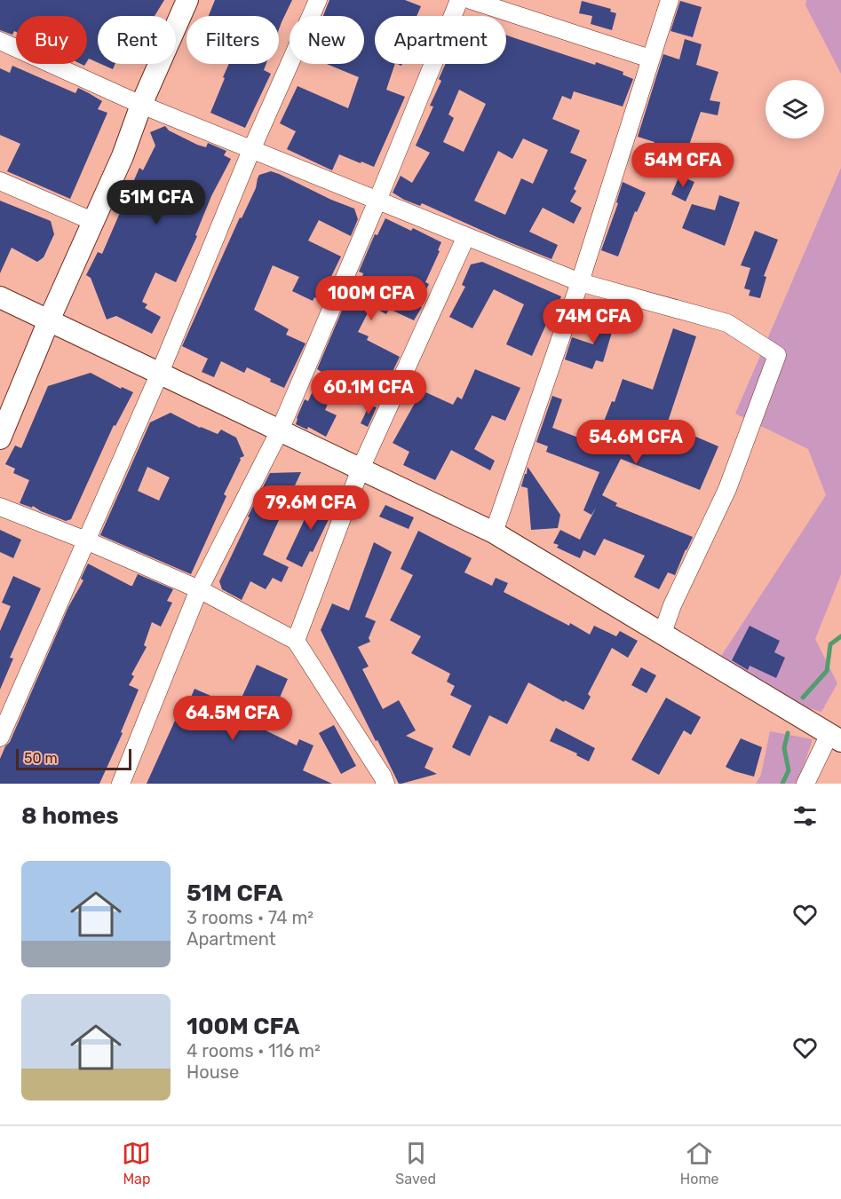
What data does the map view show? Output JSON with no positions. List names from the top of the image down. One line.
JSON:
{"scale_bar":"50 m","page":{"chip":["Buy","Rent","Filters","New","Apartment"],"price":["54M CFA","51M CFA","100M CFA","74M CFA","60.1M CFA","54.6M CFA","79.6M CFA","64.5M CFA"],"scale":"50 m","heading":"8 homes","list":[{"name":"51M CFA","note":"3 rooms · 74 m² · Apartment"},{"name":"100M CFA","note":"4 rooms · 116 m² · House"}],"tabs":["Map","Saved","Home"]}}
